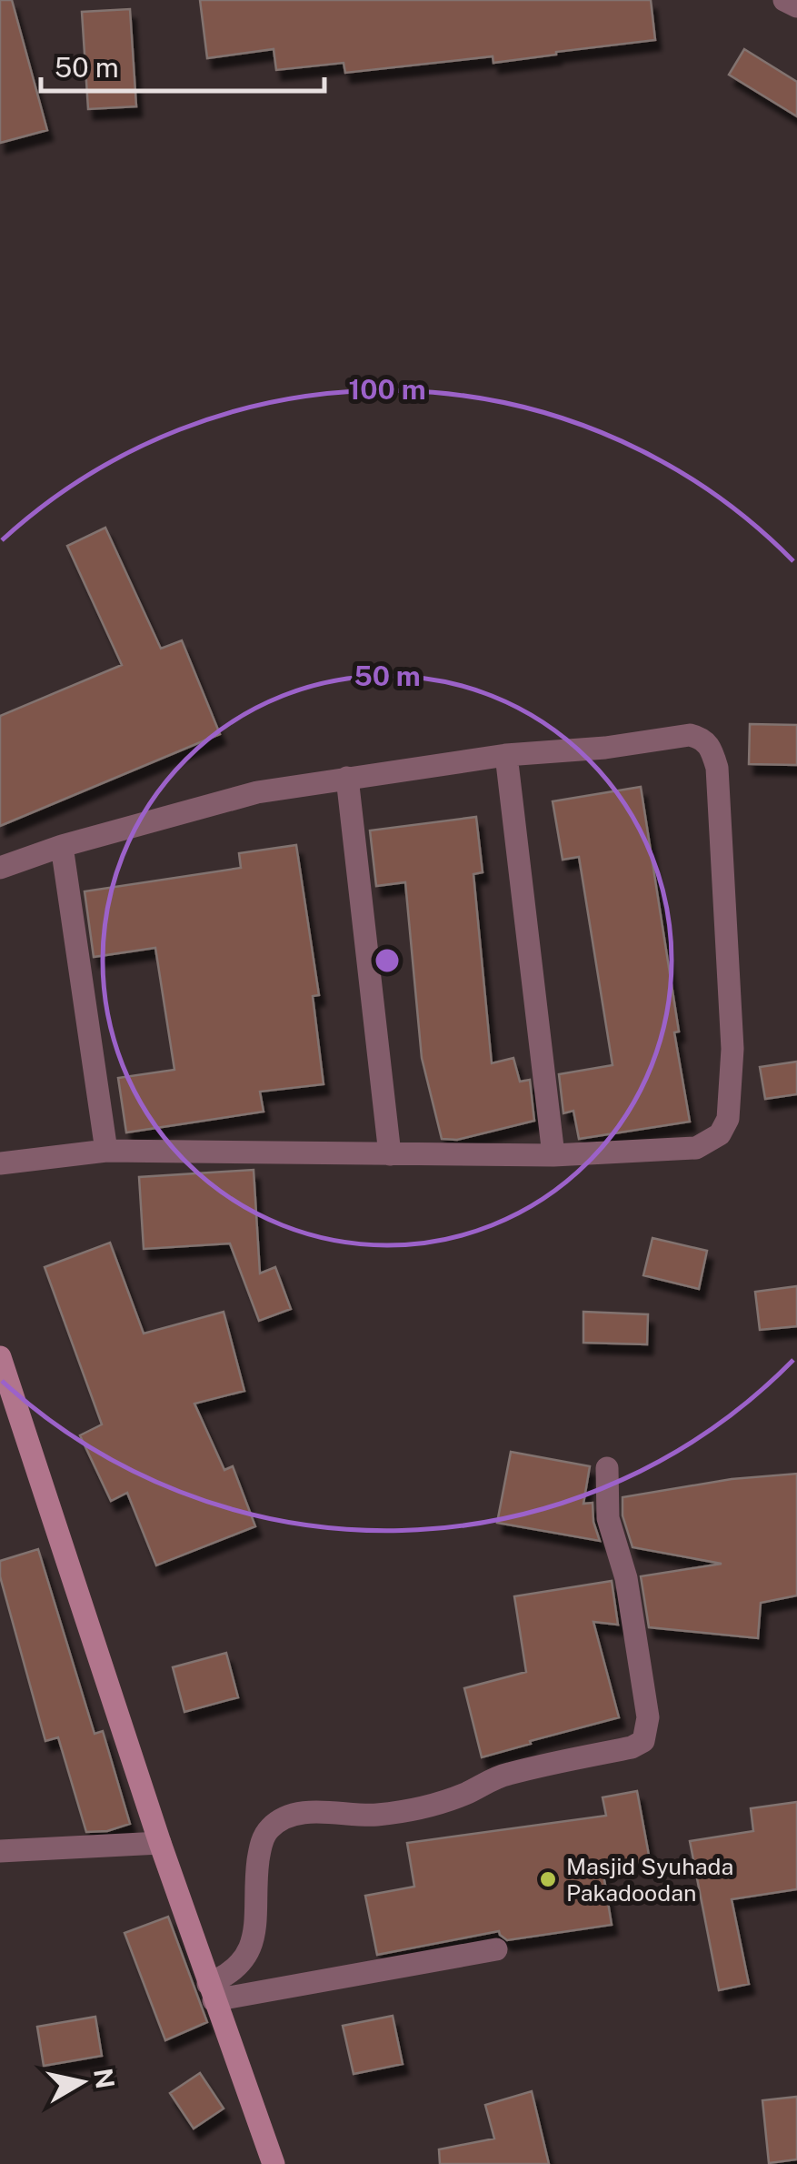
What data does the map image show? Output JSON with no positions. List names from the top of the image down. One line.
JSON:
{"places":["Masjid Syuhada Pakadoodan"],"scale_bar":"50 m","north":"right","rings":["100 m","50 m"]}
